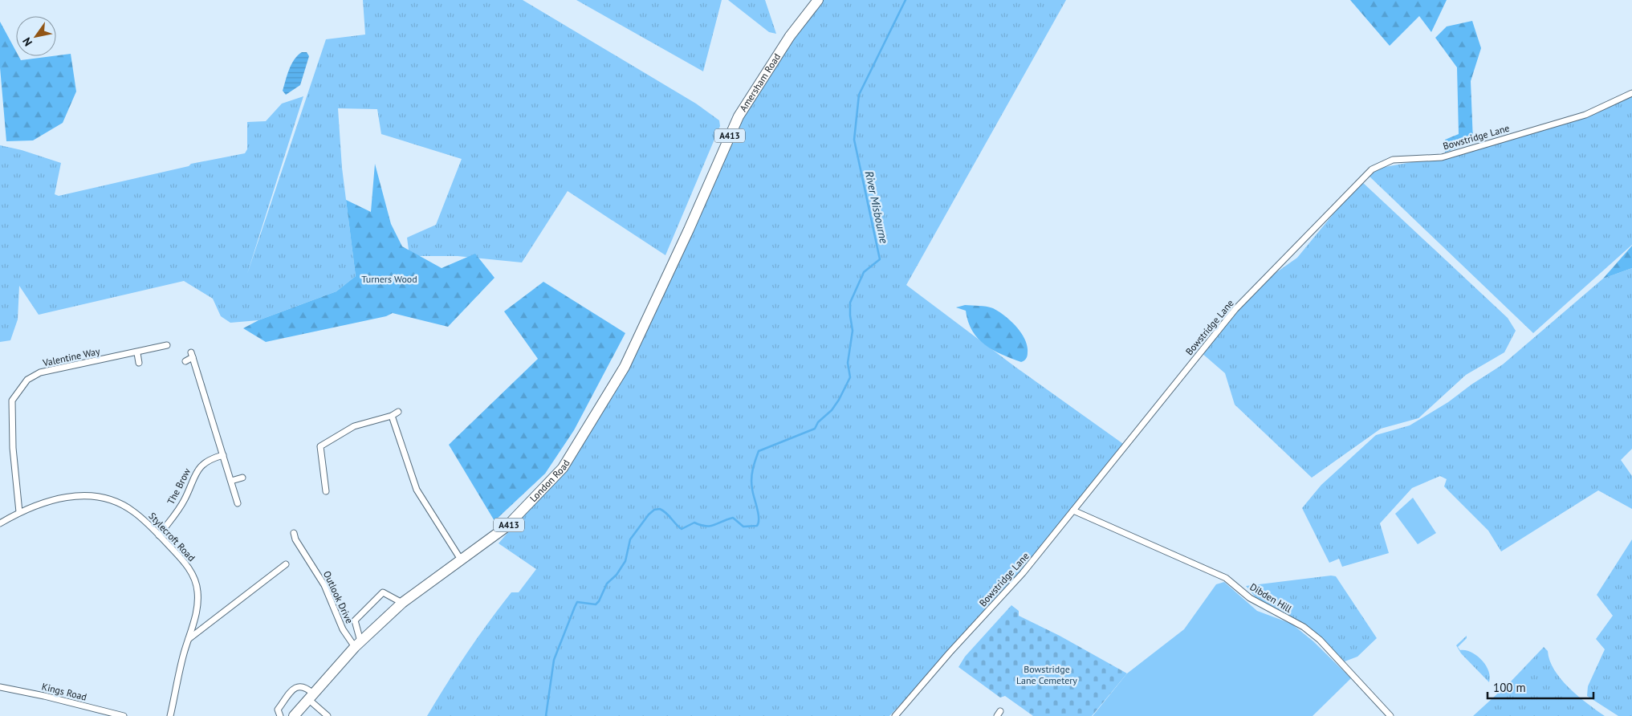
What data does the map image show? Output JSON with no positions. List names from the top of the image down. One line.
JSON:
{"streets":{"highway":["Amersham Road","A413","London Road"],"street":["Bowstridge Lane","Valentine Way","The Brow","Stylecroft Road","Outlook Drive","Dibden Hill","Kings Road"]},"crossings":[["Amersham Road","London Road"],["Bowstridge Lane","Dibden Hill"],["Valentine Way","Stylecroft Road"],["London Road","Outlook Drive"],["The Brow","Stylecroft Road"]],"water":["River Misbourne"],"parks":["Turners Wood","Bowstridge Lane Cemetery"],"scale_bar":"100 m","north":"bottom left"}
